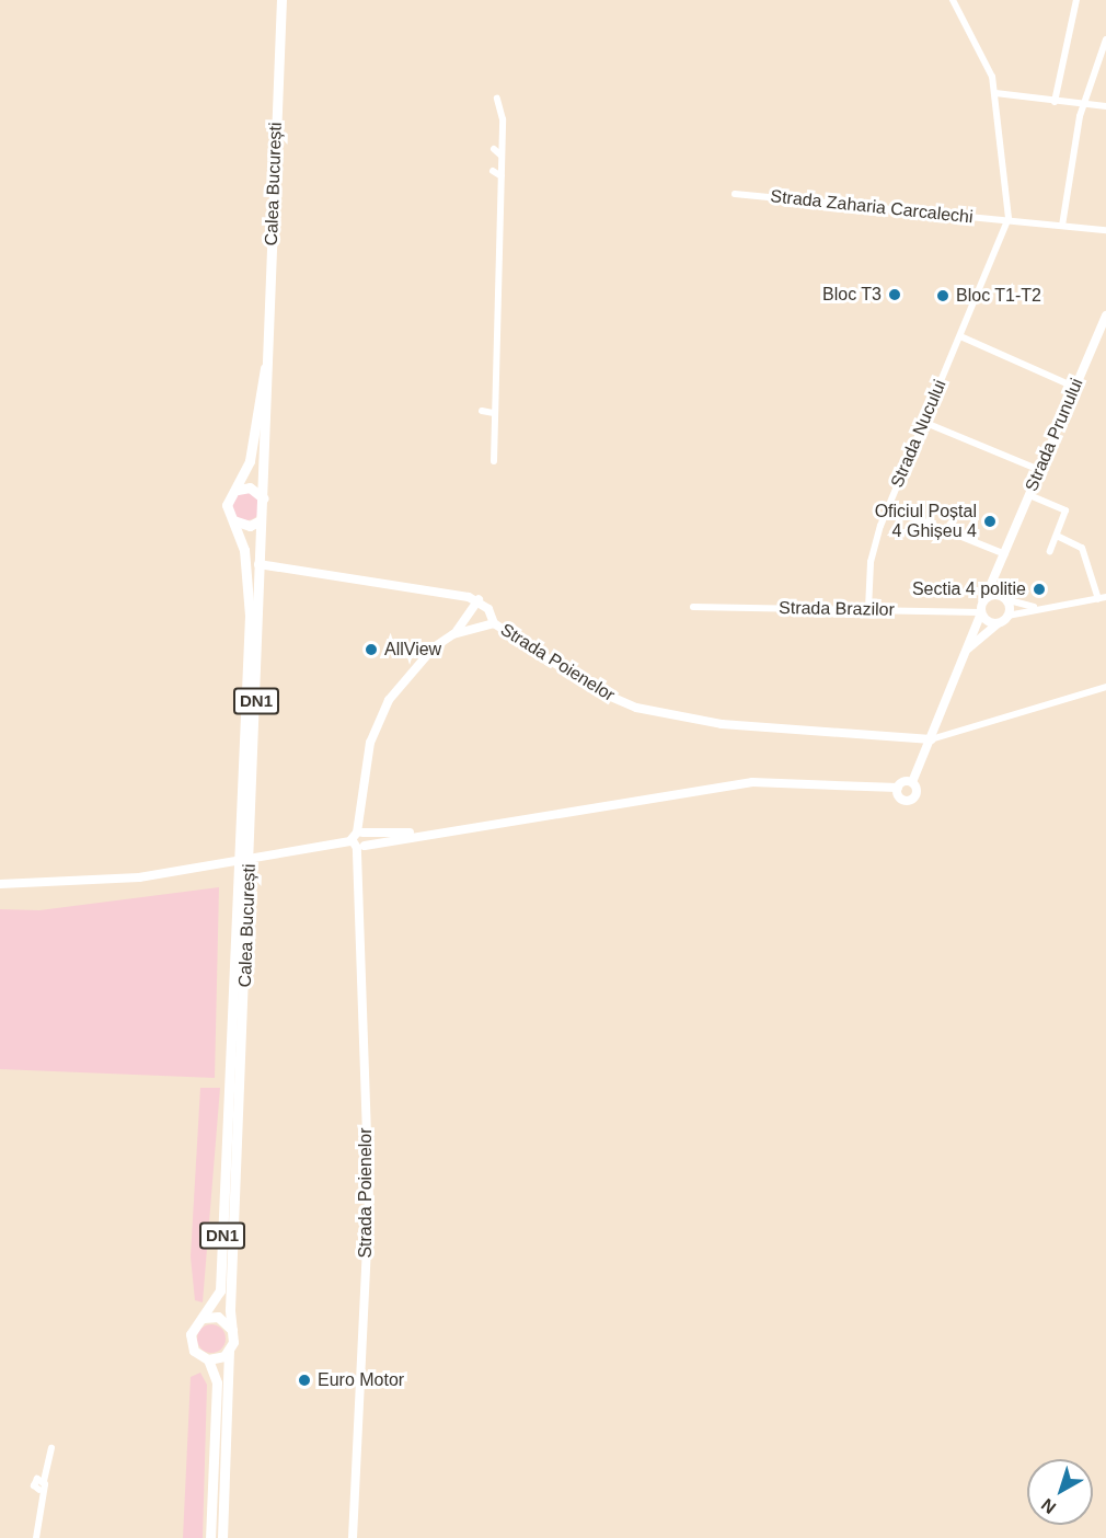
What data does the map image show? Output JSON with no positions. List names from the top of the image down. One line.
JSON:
{"streets":{"main road":["Calea București","DN1"],"street":["Strada Zaharia Carcalechi","Strada Nucului","Strada Prunului","Strada Brazilor","Strada Poienelor"]},"crossings":[["Strada Zaharia Carcalechi","Strada Nucului"],["Strada Nucului","Strada Brazilor"],["Strada Prunului","Strada Brazilor"]],"places":["Bloc T3","Bloc T1-T2","Oficiul Poștal 4 Ghișeu 4","Sectia 4 politie","AllView","Euro Motor"],"north":"bottom left"}
